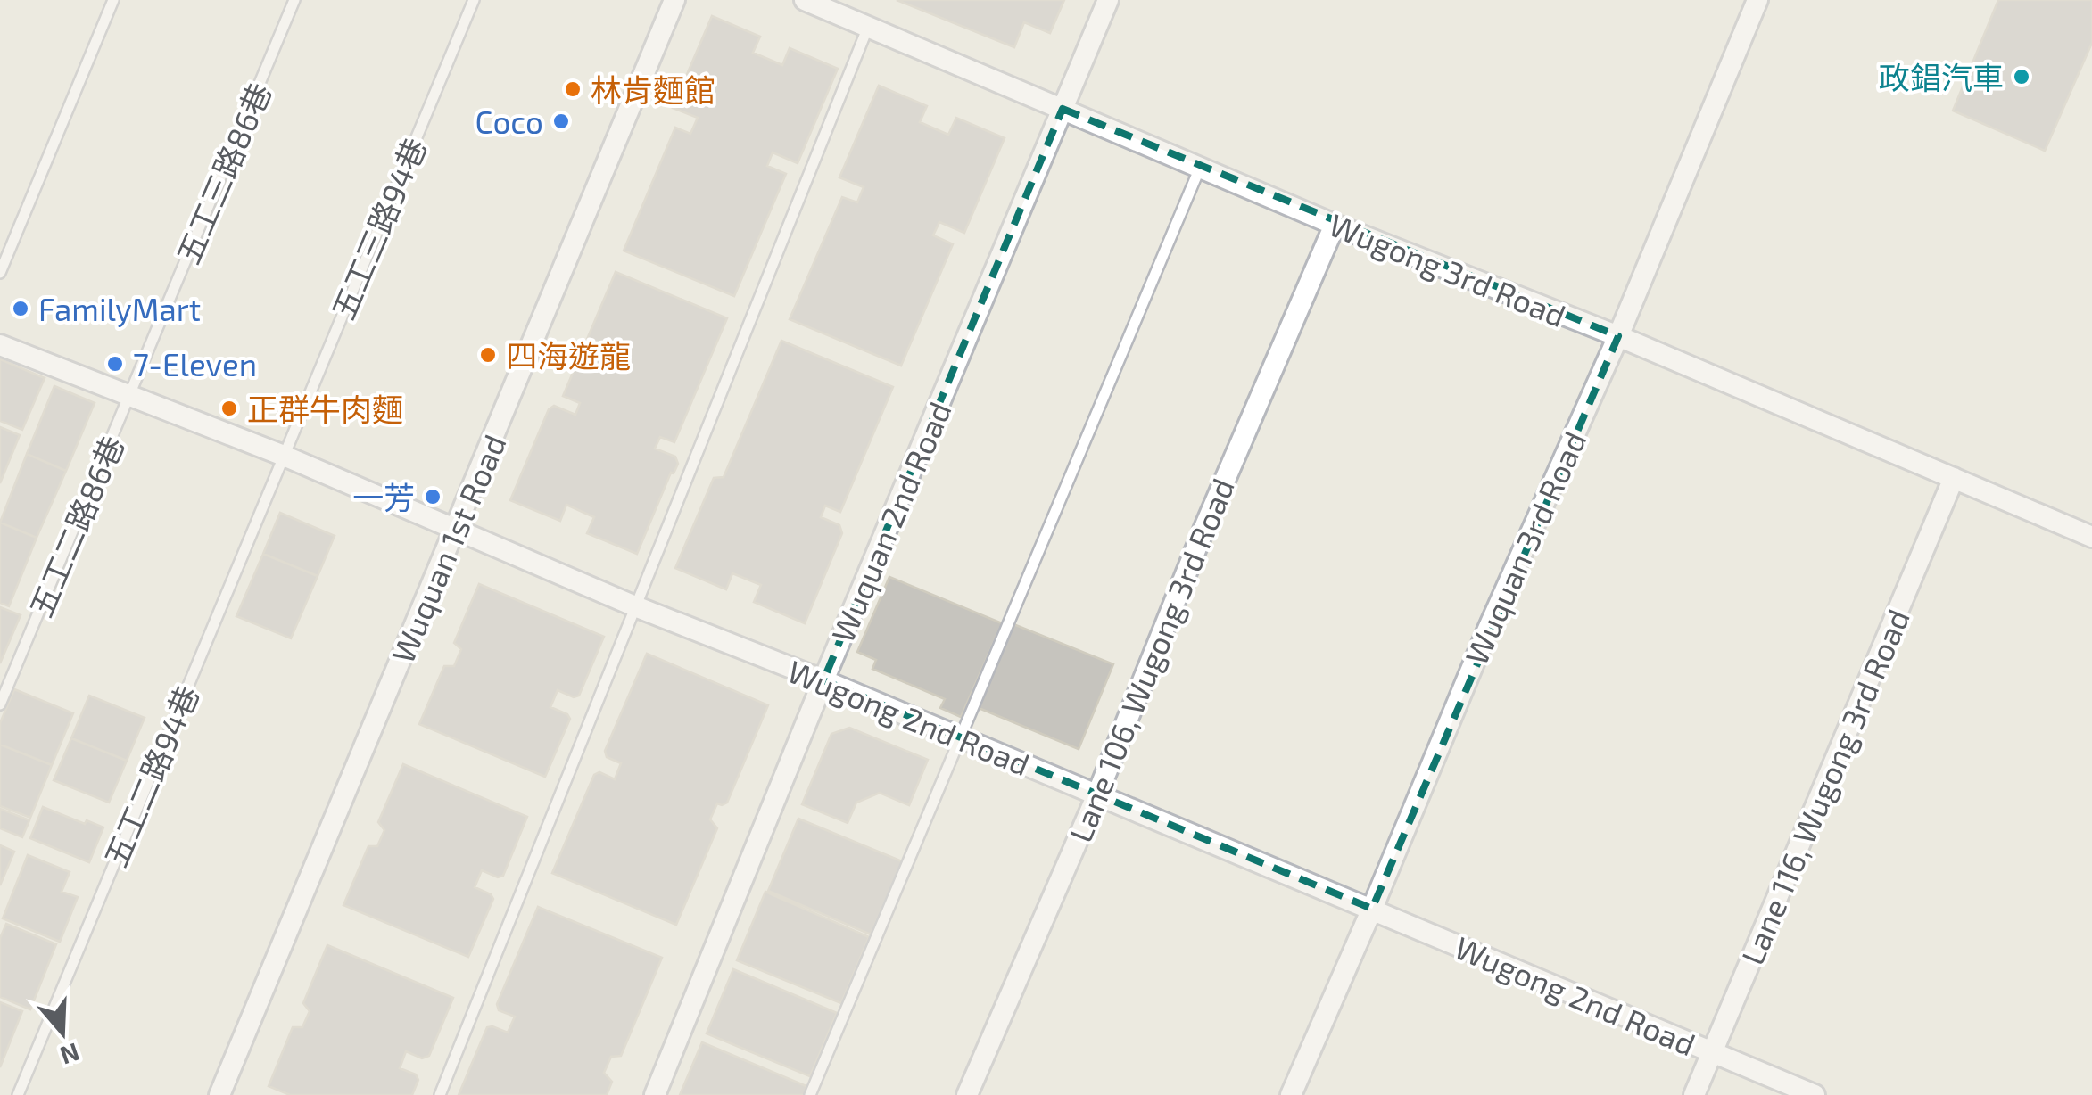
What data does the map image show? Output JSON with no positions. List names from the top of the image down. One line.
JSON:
{"streets":{"street":["Wugong 3rd Road","Wuquan 2nd Road","Wuquan 3rd Road","Wuquan 1st Road","Lane 106, Wugong 3rd Road","Wugong 2nd Road","Lane 116, Wugong 3rd Road"],"lane":["五工三路86巷","五工三路94巷","五工二路86巷","五工二路94巷"]},"crossings":[["五工三路86巷","五工二路86巷"],["五工三路86巷","Wugong 2nd Road"],["五工三路94巷","Wugong 2nd Road"],["五工三路94巷","五工二路94巷"],["Wugong 3rd Road","Wuquan 2nd Road"],["Wugong 3rd Road","Wuquan 3rd Road"],["Wugong 3rd Road","Lane 106, Wugong 3rd Road"],["Wugong 3rd Road","Lane 116, Wugong 3rd Road"],["Wuquan 2nd Road","Wugong 2nd Road"],["五工二路86巷","Wugong 2nd Road"],["Wuquan 3rd Road","Wugong 2nd Road"],["Wuquan 1st Road","Wugong 2nd Road"],["Lane 106, Wugong 3rd Road","Wugong 2nd Road"],["Wugong 2nd Road","五工二路94巷"],["Wugong 2nd Road","Lane 116, Wugong 3rd Road"]],"places":["政錩汽車","林肯麵館","Coco","FamilyMart","四海遊龍","7-Eleven","正群牛肉麵","一芳"],"north":"bottom"}
